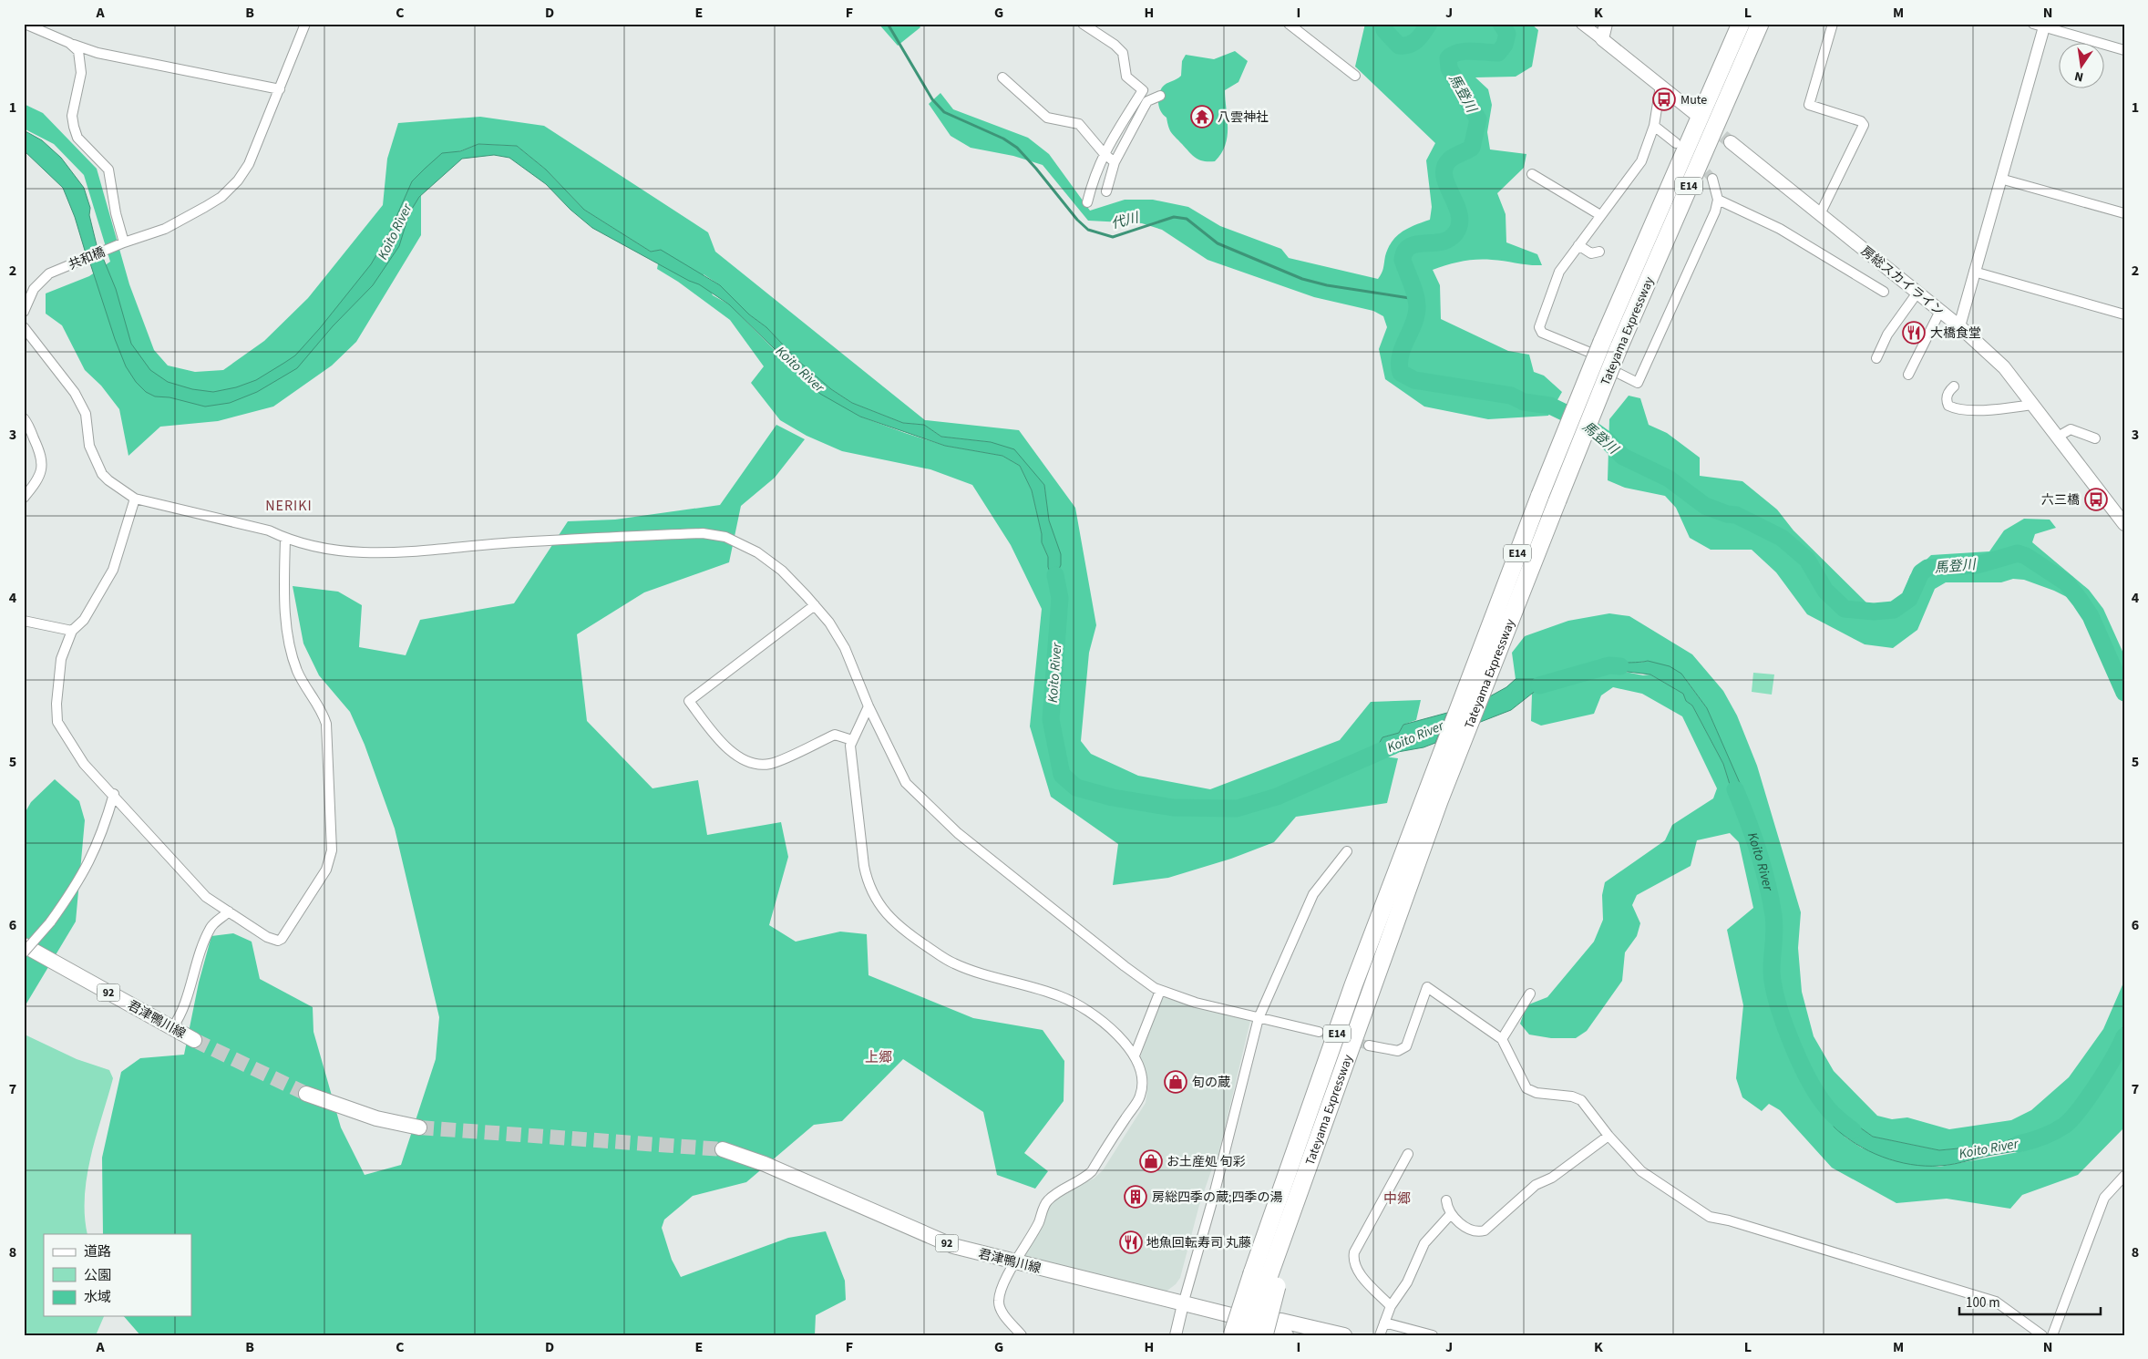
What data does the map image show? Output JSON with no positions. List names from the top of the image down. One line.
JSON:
{"streets":{"highway":["E14","Tateyama Expressway"],"main road":["房総スカイライン","92","君津鴨川線"],"street":["共和橋"]},"districts":["NERIKI","上郷","中郷"],"water":["馬登川","代川","Koito River"],"places":{"bus stop":["Mute","六三橋"],"temple":["八雲神社"],"restaurant":["大橋食堂","地魚回転寿司 丸藤"],"shop":["旬の蔵","お土産処 旬彩"],"building":["房総四季の蔵;四季の湯"]},"legend":["道路","公園","水域"],"scale_bar":"100 m","north":"bottom","grid":{"columns":["A","B","C","D","E","F","G","H","I","J","K","L","M","N"],"rows":["1","2","3","4","5","6","7","8"]}}
